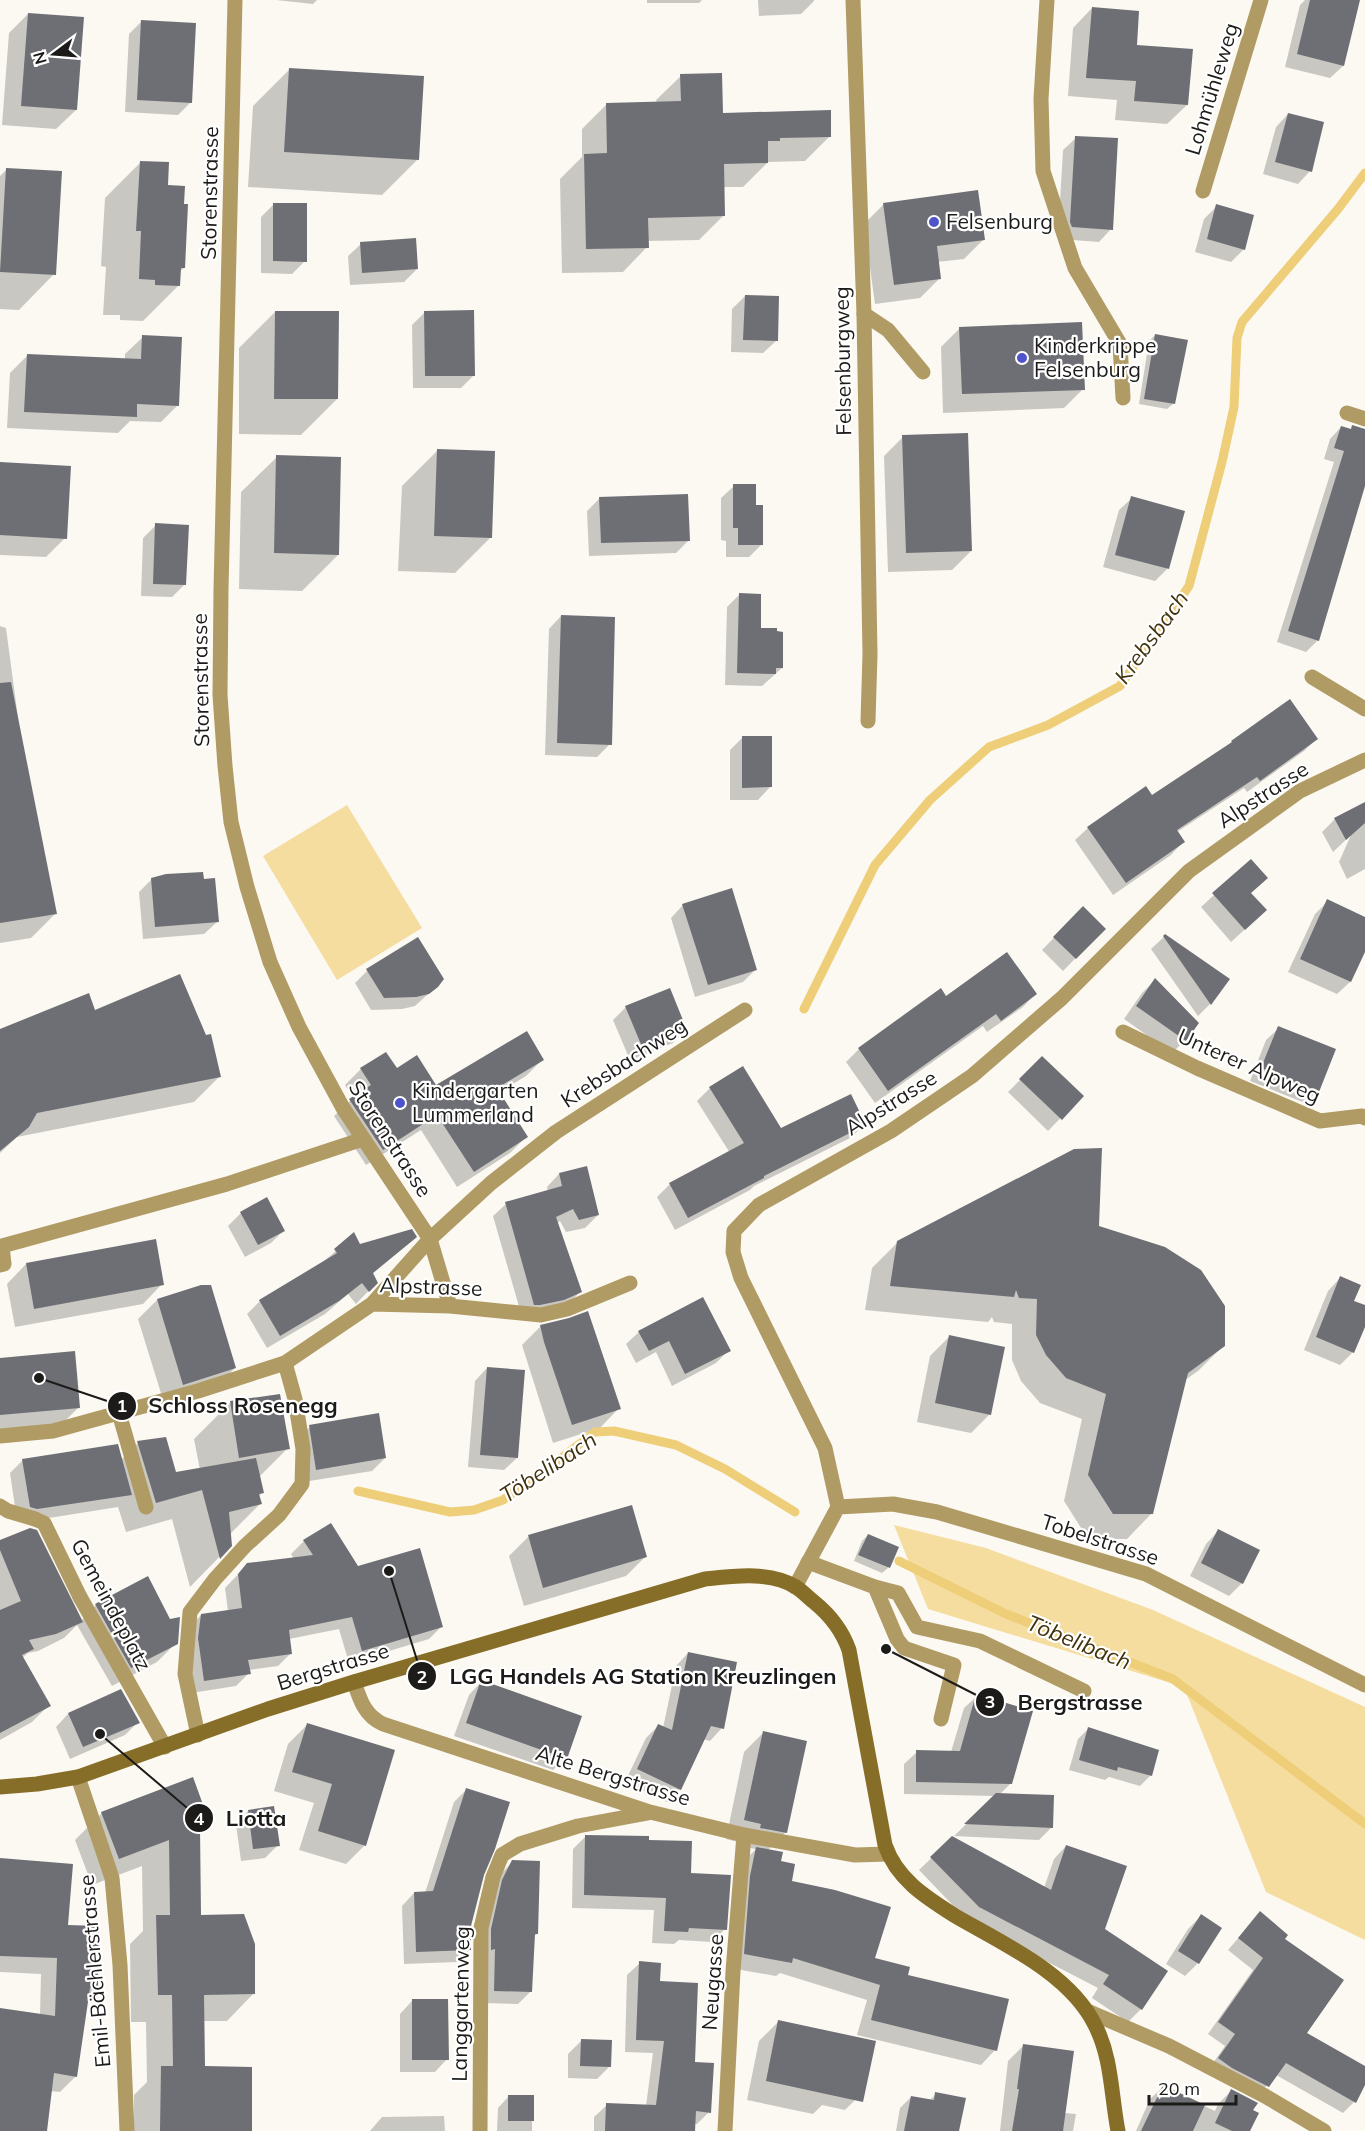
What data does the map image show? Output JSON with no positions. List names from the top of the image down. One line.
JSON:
{"streets":{"main road":["Bergstrasse"],"street":["Lohmühleweg","Storenstrasse","Felsenburgweg","Alpstrasse","Krebsbachweg","Unterer Alpweg","Tobelstrasse","Gemeindeplatz","Alte Bergstrasse","Emil-Bächlerstrasse","Neugasse","Langgartenweg"]},"crossings":[["Storenstrasse","Alpstrasse"],["Storenstrasse","Krebsbachweg"],["Alpstrasse","Krebsbachweg"],["Alpstrasse","Tobelstrasse"],["Gemeindeplatz","Bergstrasse"],["Bergstrasse","Alte Bergstrasse"],["Bergstrasse","Emil-Bächlerstrasse"],["Alte Bergstrasse","Neugasse"],["Alte Bergstrasse","Langgartenweg"]],"water":["Krebsbach","Töbelibach"],"places":["Felsenburg","Kinderkrippe Felsenburg","Kindergarten Lummerland","Schloss Rosenegg","LGG Handels AG Station Kreuzlingen","Bergstrasse","Liotta"],"scale_bar":"20 m","north":"left"}
